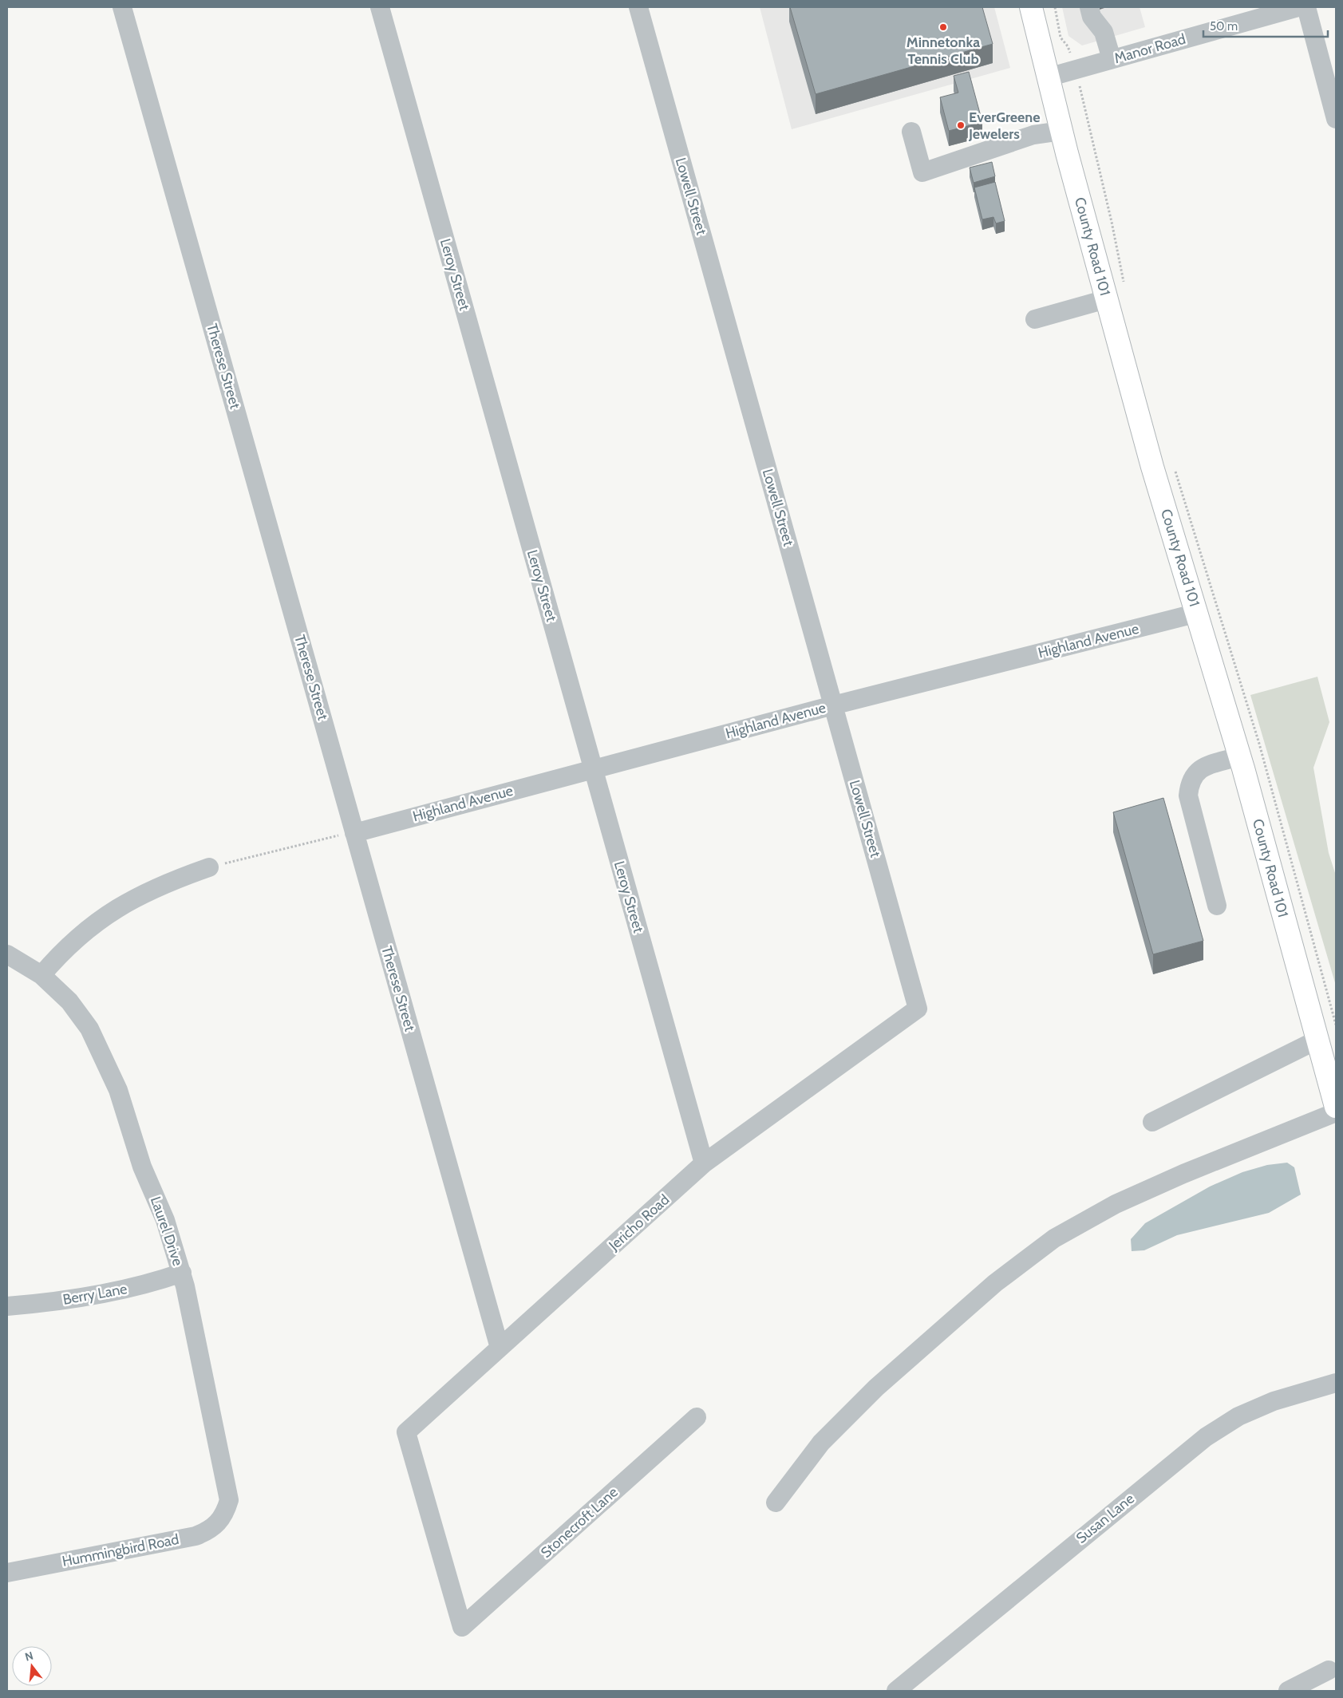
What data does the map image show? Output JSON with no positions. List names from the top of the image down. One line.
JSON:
{"streets":{"main road":["County Road 101"],"street":["Manor Road","Lowell Street","Leroy Street","Therese Street","Highland Avenue","Jericho Road","Laurel Drive","Berry Lane","Susan Lane","Stonecroft Lane","Hummingbird Road"]},"crossings":[["Manor Road","County Road 101"],["Lowell Street","Highland Avenue"],["Lowell Street","Jericho Road"],["County Road 101","Highland Avenue"],["Leroy Street","Highland Avenue"],["Leroy Street","Jericho Road"],["Therese Street","Highland Avenue"],["Therese Street","Jericho Road"],["Jericho Road","Stonecroft Lane"],["Laurel Drive","Berry Lane"],["Laurel Drive","Hummingbird Road"]],"places":["Minnetonka Tennis Club","EverGreene Jewelers"],"scale_bar":"50 m","north":"top"}
